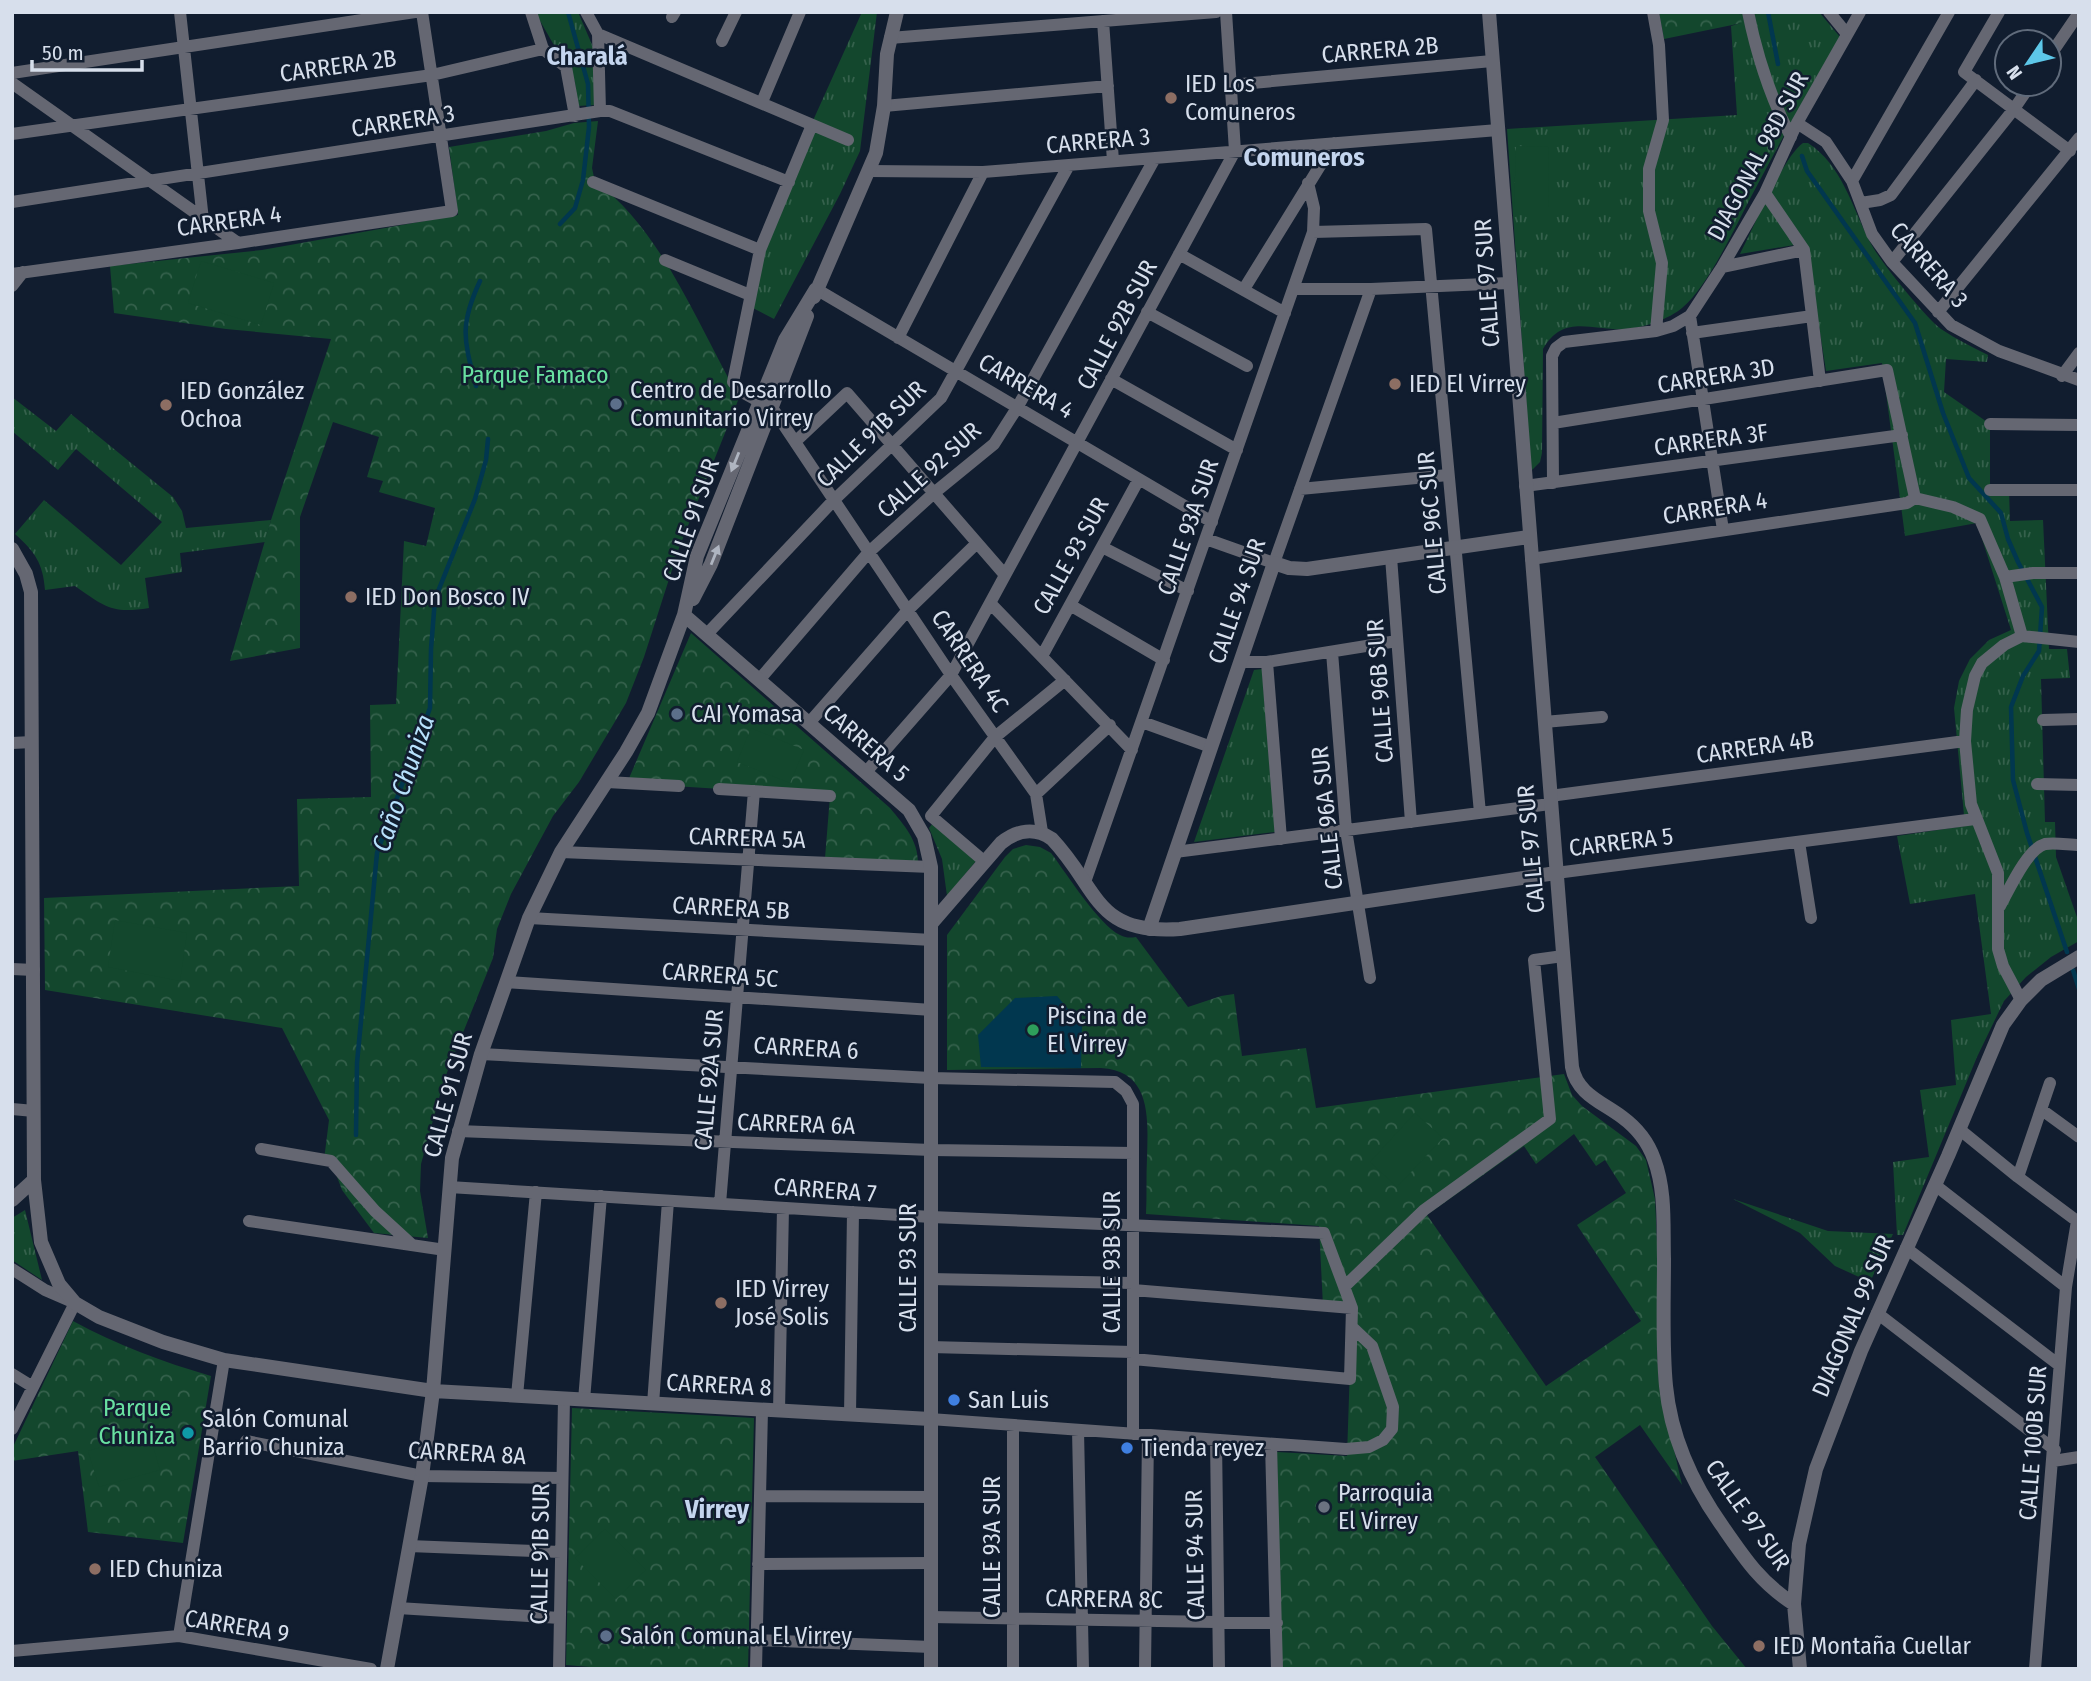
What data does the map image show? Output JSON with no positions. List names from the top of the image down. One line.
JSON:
{"streets":{"street":["CARRERA 2B","CARRERA 3","DIAGONAL 98D SUR","CARRERA 4","CALLE 97 SUR","CALLE 92B SUR","CARRERA 3D","CALLE 91B SUR","CARRERA 3F","CALLE 92 SUR","CALLE 91 SUR","CALLE 96C SUR","CALLE 93A SUR","CALLE 93 SUR","CALLE 94 SUR","CARRERA 4C","CALLE 96B SUR","CARRERA 5","CARRERA 4B","CALLE 96A SUR","CARRERA 5A","CARRERA 5B","CARRERA 5C","CARRERA 6","CALLE 92A SUR","CARRERA 6A","CARRERA 7","CALLE 93B SUR","DIAGONAL 99 SUR","CARRERA 8","CALLE 100B SUR","CARRERA 8A","CARRERA 8C","CARRERA 9"]},"crossings":[["CARRERA 2B","CALLE 97 SUR"],["CARRERA 3","DIAGONAL 98D SUR"],["CARRERA 3","CARRERA 4"],["CARRERA 3","CALLE 97 SUR"],["CARRERA 3","CALLE 92B SUR"],["CARRERA 3","CALLE 91B SUR"],["CARRERA 3","CALLE 92 SUR"],["CARRERA 3","CALLE 91 SUR"],["CARRERA 4","CALLE 97 SUR"],["CARRERA 4","CALLE 92B SUR"],["CARRERA 4","CALLE 91B SUR"],["CARRERA 4","CALLE 92 SUR"],["CARRERA 4","CALLE 91 SUR"],["CARRERA 4","CALLE 93A SUR"],["CARRERA 4","CALLE 93 SUR"],["CALLE 97 SUR","CARRERA 3F"],["CALLE 97 SUR","CARRERA 5"],["CALLE 97 SUR","CARRERA 4B"],["CALLE 97 SUR","DIAGONAL 99 SUR"],["CALLE 92B SUR","CARRERA 4C"],["CALLE 92B SUR","CARRERA 5"],["CARRERA 3D","CARRERA 3F"],["CALLE 91B SUR","CARRERA 4C"],["CALLE 91B SUR","CARRERA 5"],["CALLE 91B SUR","CARRERA 8"],["CALLE 91B SUR","CARRERA 8A"],["CALLE 92 SUR","CARRERA 4C"],["CALLE 92 SUR","CARRERA 5"],["CALLE 91 SUR","CARRERA 4C"],["CALLE 91 SUR","CARRERA 5"],["CALLE 91 SUR","CARRERA 5A"],["CALLE 91 SUR","CARRERA 5B"],["CALLE 91 SUR","CARRERA 5C"],["CALLE 91 SUR","CARRERA 6"],["CALLE 91 SUR","CARRERA 6A"],["CALLE 91 SUR","CARRERA 7"],["CALLE 91 SUR","CARRERA 8"],["CALLE 91 SUR","CARRERA 8A"],["CALLE 96C SUR","CALLE 93A SUR"],["CALLE 96C SUR","CARRERA 4B"],["CALLE 93A SUR","CARRERA 8"],["CALLE 93A SUR","CARRERA 8C"],["CALLE 93 SUR","CARRERA 5"],["CALLE 93 SUR","CARRERA 5A"],["CALLE 93 SUR","CARRERA 5B"],["CALLE 93 SUR","CARRERA 5C"],["CALLE 93 SUR","CARRERA 6"],["CALLE 93 SUR","CARRERA 6A"],["CALLE 93 SUR","CARRERA 7"],["CALLE 93 SUR","CARRERA 8"],["CALLE 93 SUR","CARRERA 8C"],["CALLE 94 SUR","CARRERA 5"],["CALLE 94 SUR","CARRERA 4B"],["CALLE 94 SUR","CARRERA 8"],["CALLE 94 SUR","CARRERA 8C"],["CALLE 96B SUR","CARRERA 4B"],["CARRERA 5","CALLE 96A SUR"],["CARRERA 5","CARRERA 5A"],["CARRERA 4B","CALLE 96A SUR"],["CARRERA 5A","CALLE 92A SUR"],["CARRERA 5B","CALLE 92A SUR"],["CARRERA 5C","CALLE 92A SUR"],["CARRERA 6","CALLE 92A SUR"],["CARRERA 6","CALLE 93B SUR"],["CALLE 92A SUR","CARRERA 6A"],["CALLE 92A SUR","CARRERA 7"],["CARRERA 6A","CALLE 93B SUR"],["CARRERA 7","CALLE 93B SUR"],["CALLE 93B SUR","CARRERA 8"]],"districts":["Charalá","Comuneros","Virrey"],"water":["Caño Chuniza"],"parks":["Parque Famaco","Parque Chuniza"],"places":["IED Los Comuneros","IED El Virrey","Centro de Desarrollo Comunitario Virrey","IED González Ochoa","IED Don Bosco IV","CAI Yomasa","Piscina de El Virrey","IED Virrey José Solis","San Luis","Salón Comunal Barrio Chuniza","Tienda reyez","Parroquia El Virrey","IED Chuniza","Salón Comunal El Virrey","IED Montaña Cuellar"],"scale_bar":"50 m","north":"bottom left"}
